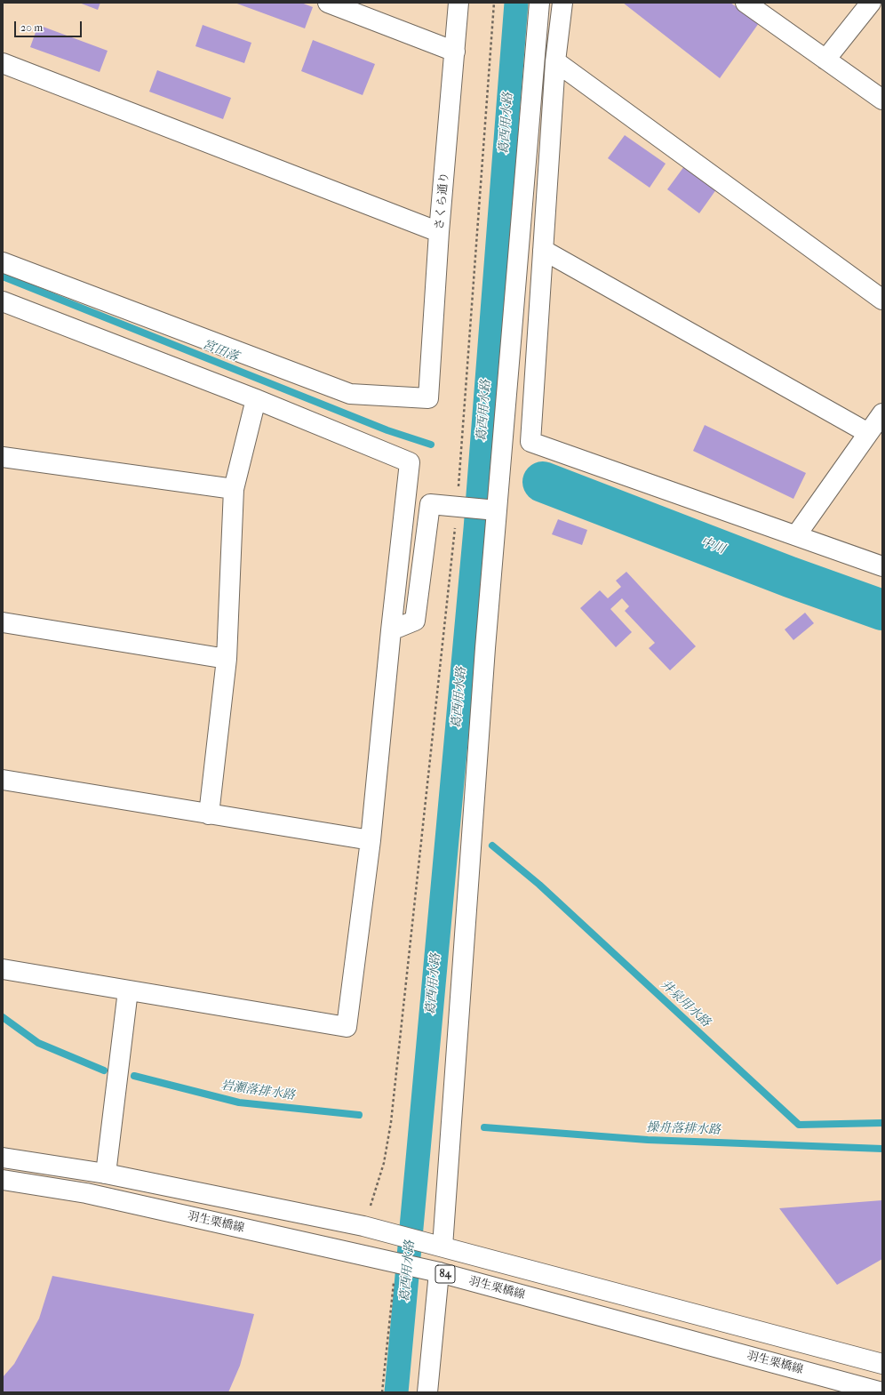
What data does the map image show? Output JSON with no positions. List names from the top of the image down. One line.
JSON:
{"streets":{"street":["さくら通り","羽生栗橋線","84"]},"water":["葛西用水路","宮田落","中川","井泉用水路","岩瀬落排水路","操舟落排水路"],"scale_bar":"20 m"}
